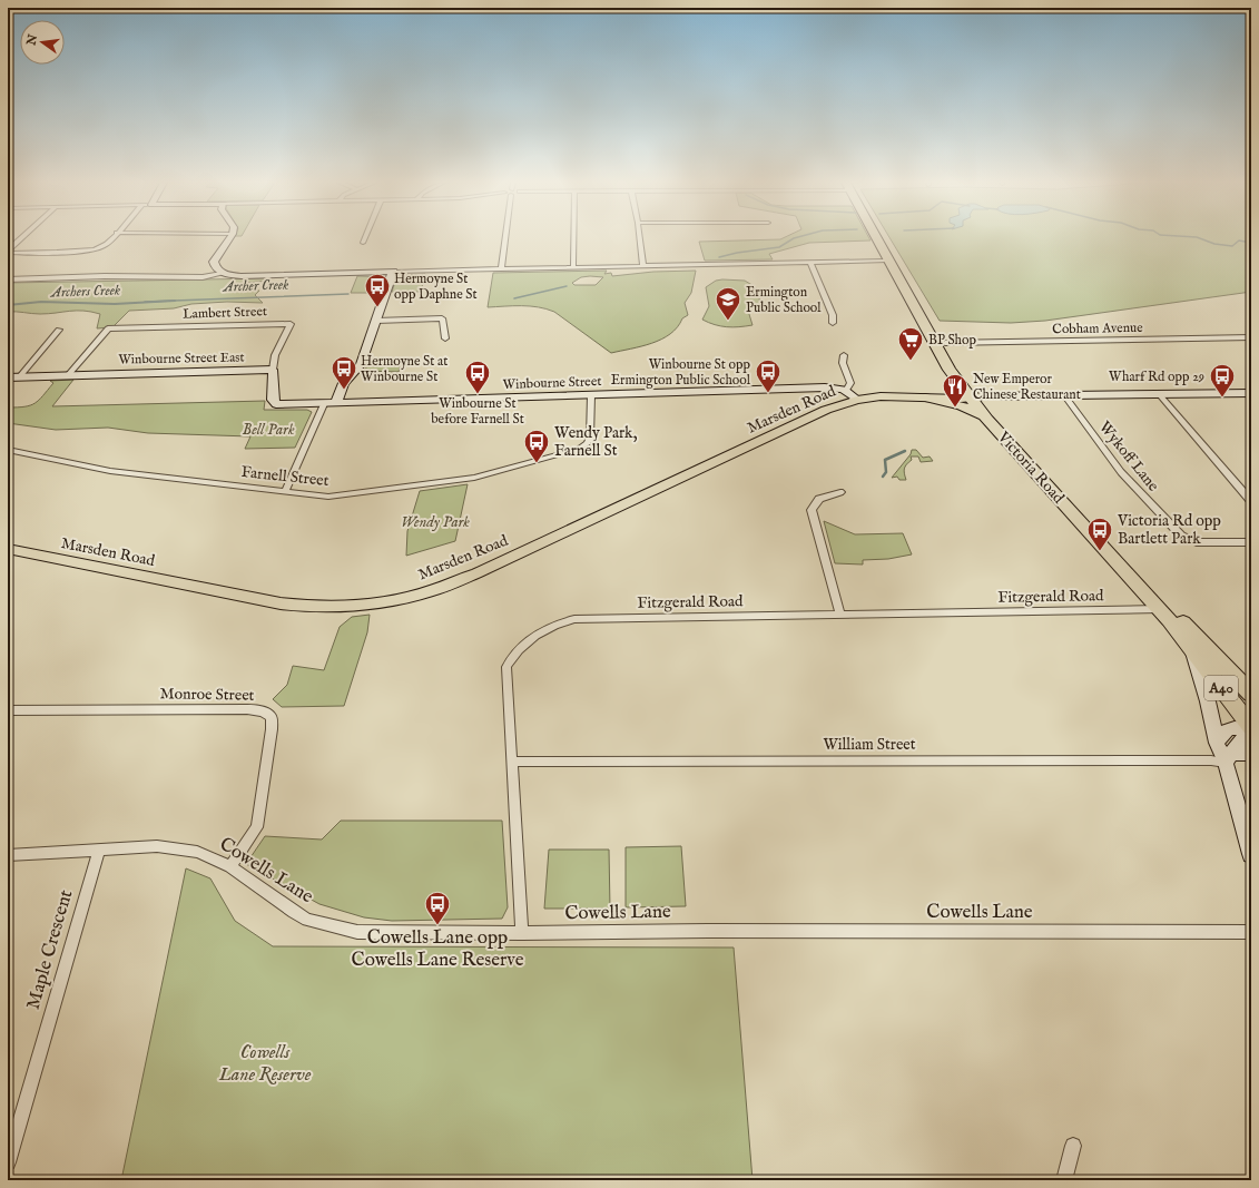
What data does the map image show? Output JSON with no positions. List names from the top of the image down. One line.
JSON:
{"streets":{"highway":["Victoria Road","A40"],"main road":["Marsden Road"],"street":["Lambert Street","Cobham Avenue","Winbourne Street East","Winbourne Street","Wykoff Lane","Farnell Street","Fitzgerald Road","Monroe Street","William Street","Cowells Lane","Maple Crescent"]},"crossings":[["Lambert Street","Winbourne Street East"],["Cobham Avenue","Victoria Road"],["Winbourne Street","Marsden Road"],["Winbourne Street","Farnell Street"],["Marsden Road","Victoria Road"],["Victoria Road","Fitzgerald Road"],["Fitzgerald Road","William Street"],["Fitzgerald Road","Cowells Lane"],["Monroe Street","Cowells Lane"],["Cowells Lane","Maple Crescent"]],"water":["Archer Creek","Archers Creek"],"parks":["Bell Park","Wendy Park","Cowells Lane Reserve"],"places":{"bus stop":["Hermoyne St opp Daphne St","Hermoyne St at Winbourne St","Winbourne St opp Ermington Public School","Winbourne St before Farnell St","Wharf Rd opp 29","Wendy Park, Farnell St","Victoria Rd opp Bartlett Park","Cowells Lane opp Cowells Lane Reserve"],"school or university":["Ermington Public School"],"supermarket":["BP Shop"],"restaurant":["New Emperor Chinese Restaurant"]},"north":"left"}
